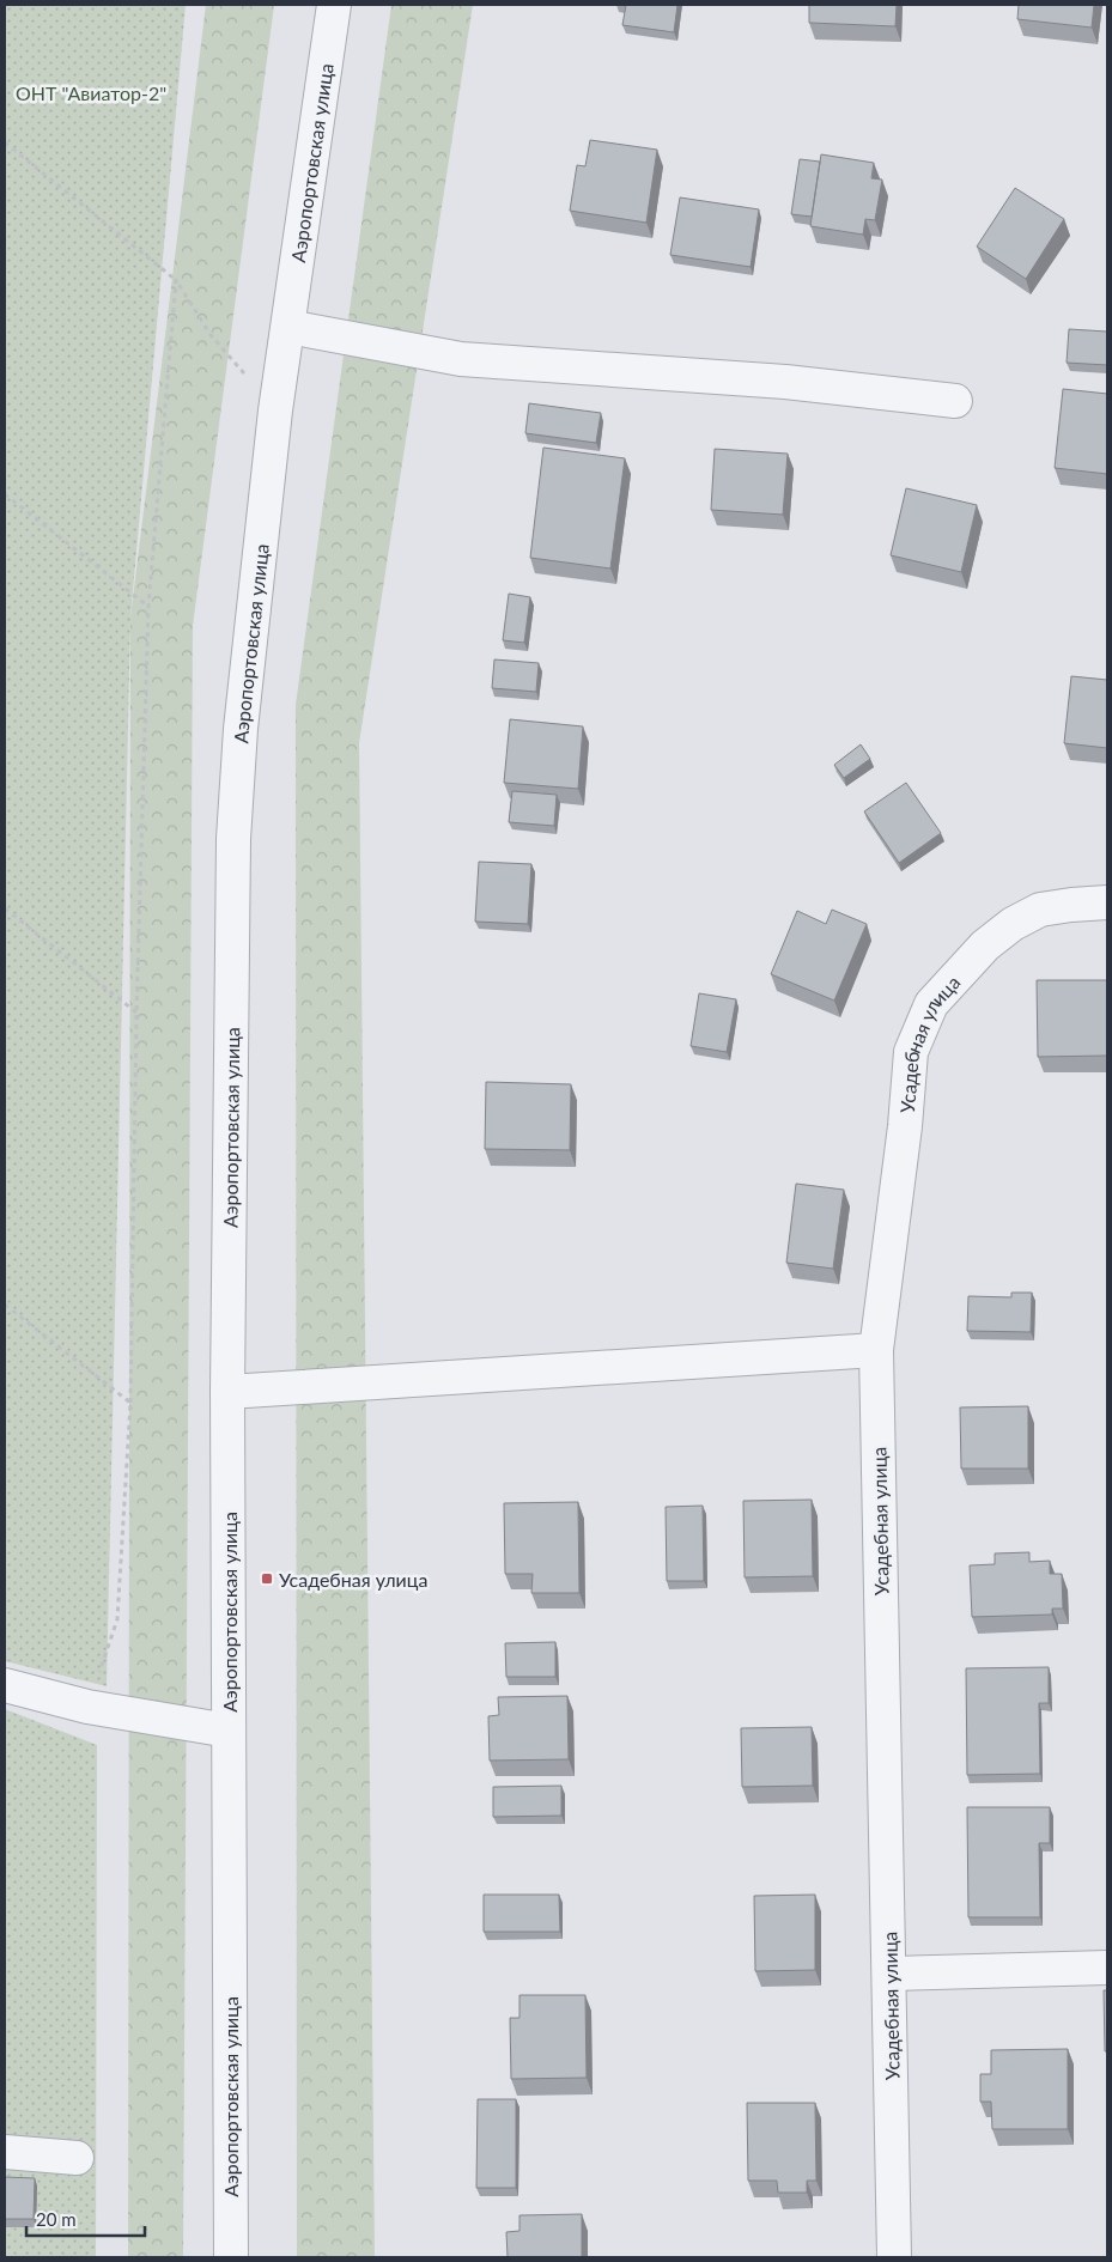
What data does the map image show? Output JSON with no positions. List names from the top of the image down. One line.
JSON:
{"streets":{"street":["Аэропортовская улица","Усадебная улица"]},"parks":["ОНТ \"Авиатор-2\""],"places":{"transit":["Усадебная улица"]},"scale_bar":"20 m"}
